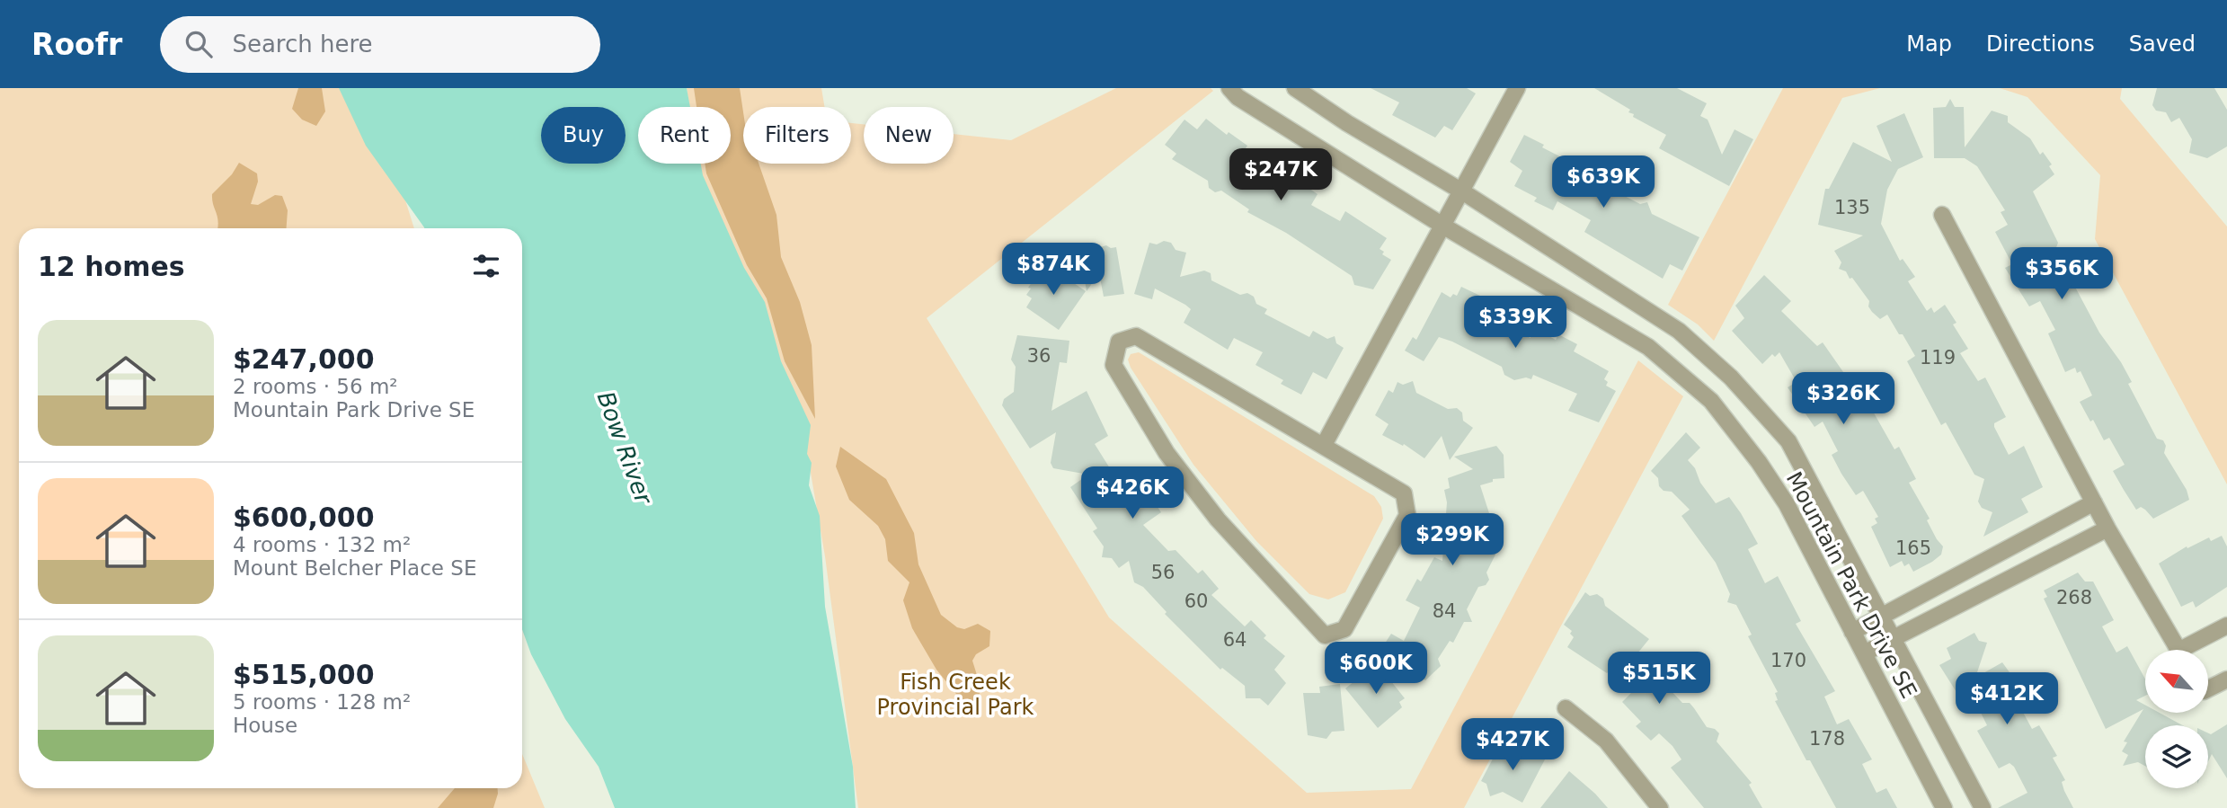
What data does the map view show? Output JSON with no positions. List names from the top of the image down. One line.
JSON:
{"streets":{"street":["Mountain Park Drive SE"]},"water":["Bow River"],"parks":["Fish Creek Provincial Park"],"house_numbers":["135","36","119","165","56","268","60","84","64","170","178"],"north":"top left","page":{"header":"Roofr","search":"Search here","nav":["Map","Directions","Saved"],"chip":["Buy","Rent","Filters","New"],"price":["$247K","$639K","$874K","$356K","$339K","$326K","$426K","$299K","$600K","$515K","$412K","$427K"],"heading":"12 homes","list":[{"name":"$247,000","note":"2 rooms · 56 m² · Mountain Park Drive SE"},{"name":"$600,000","note":"4 rooms · 132 m² · Mount Belcher Place SE"},{"name":"$515,000","note":"5 rooms · 128 m² · House"}]}}
